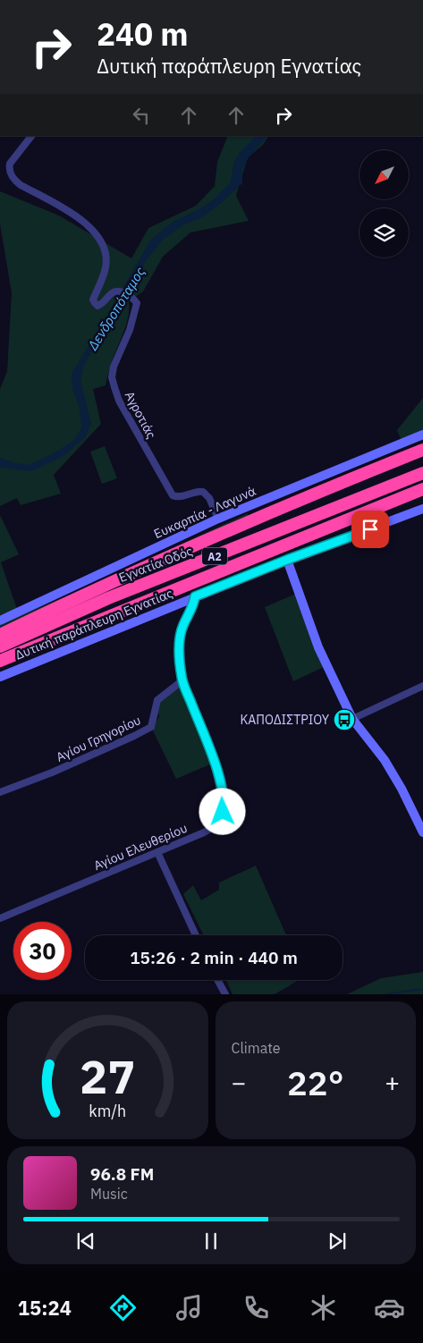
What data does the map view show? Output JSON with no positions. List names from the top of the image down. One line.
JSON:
{"streets":{"highway":["Α2","Εγνατία Οδός"],"street":["Αγροτιάς","Ευκαρπία - Λαγυνά","Δυτική παράπλευρη Εγνατίας","Αγίου Γρηγορίου","Αγίου Ελευθερίου"]},"crossings":[["Αγροτιάς","Ευκαρπία - Λαγυνά"],["Δυτική παράπλευρη Εγνατίας","Αγίου Ελευθερίου"],["Αγίου Γρηγορίου","Αγίου Ελευθερίου"]],"water":["Δενδροπόταμος"],"places":{"bus stop":["ΚΑΠΟΔΙΣΤΡΙΟΥ"]},"north":"bottom left","page":{"turn":["240 m","Δυτική παράπλευρη Εγνατίας"],"limit":"30","trip":"15:26 · 2 min · 440 m","tile":"Climate","heat":["−","22°","+"],"song":["96.8 FM","Music"],"tabs":"15:24","gauge":["27","km/h"]}}
